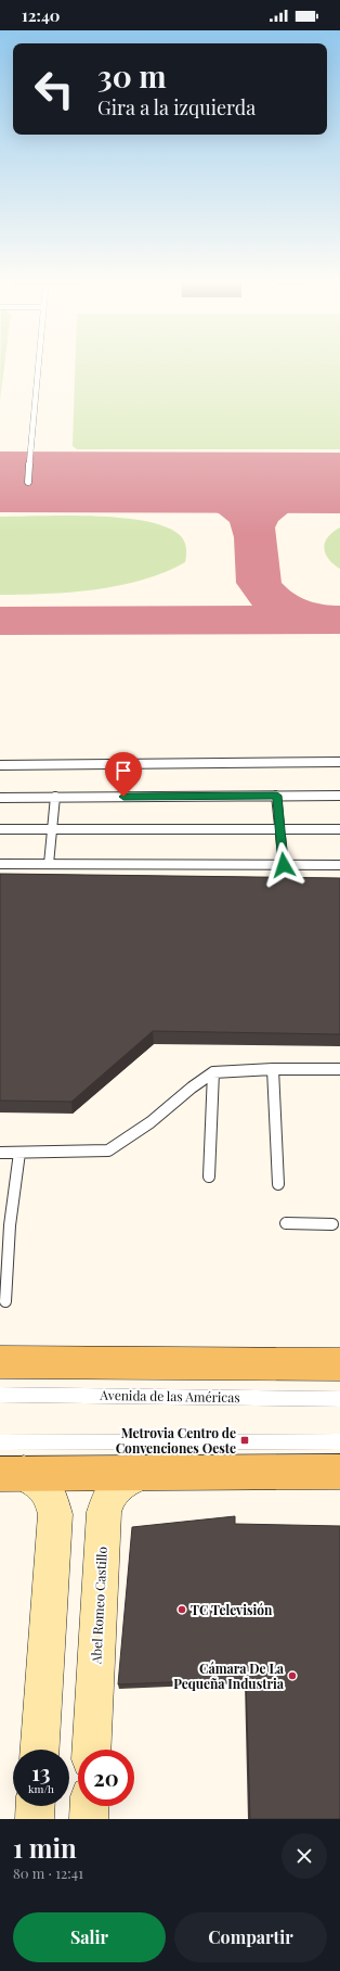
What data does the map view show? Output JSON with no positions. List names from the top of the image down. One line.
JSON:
{"streets":{"street":["Abel Romeo Castillo"],"lane":["Avenida de las Américas"]},"places":{"transit":["Metrovia Centro de Convenciones Oeste"],"other":["TC Televisión","Cámara De La Pequeña Industria"]},"page":{"status":"12:40","turn":["30 m","Gira a la izquierda"],"speed":"13 km/h","limit":"20","heading":["1 min","80 m · 12:41"],"buttons":["Salir","Compartir"]}}
